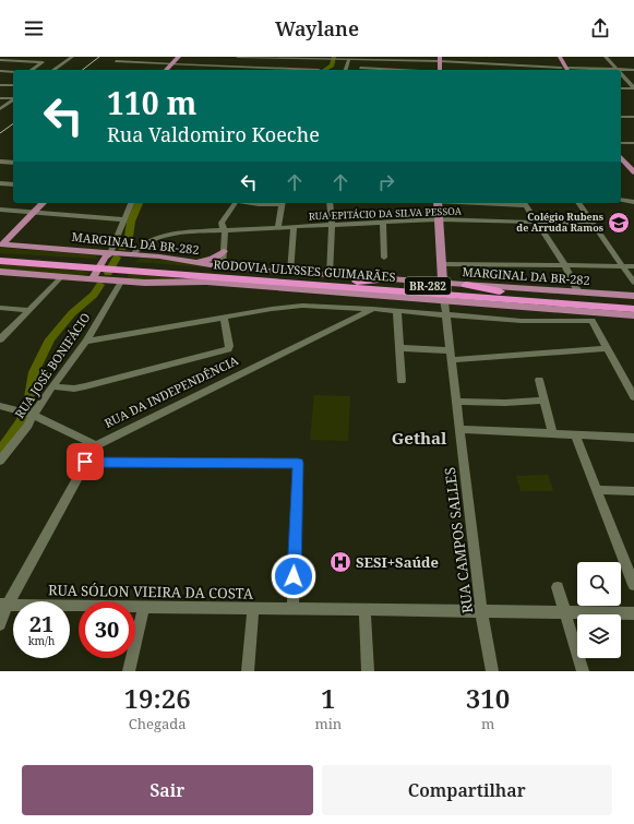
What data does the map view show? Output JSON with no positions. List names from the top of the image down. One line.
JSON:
{"streets":{"highway":["RODOVIA ULYSSES GUIMARÃES","BR-282"],"main road":["MARGINAL DA BR-282"],"street":["RUA EPITÁCIO DA SILVA PESSOA","RUA JOSÉ BONIFÁCIO","RUA DA INDEPENDÊNCIA","RUA CAMPOS SALLES","RUA SÓLON VIEIRA DA COSTA"]},"crossings":[["RUA EPITÁCIO DA SILVA PESSOA","MARGINAL DA BR-282"],["MARGINAL DA BR-282","RODOVIA ULYSSES GUIMARÃES"],["RUA DA INDEPENDÊNCIA","RUA SÓLON VIEIRA DA COSTA"],["RUA CAMPOS SALLES","RUA SÓLON VIEIRA DA COSTA"]],"districts":["Gethal"],"places":{"school or university":["Colégio Rubens de Arruda Ramos"],"hospital":["SESI+Saúde"]},"page":{"header":"Waylane","turn":["110 m","Rua Valdomiro Koeche"],"speed":"21 km/h","limit":"30","eta":["19:26","Chegada","1","min","310","m"],"buttons":["Sair","Compartilhar"]}}
